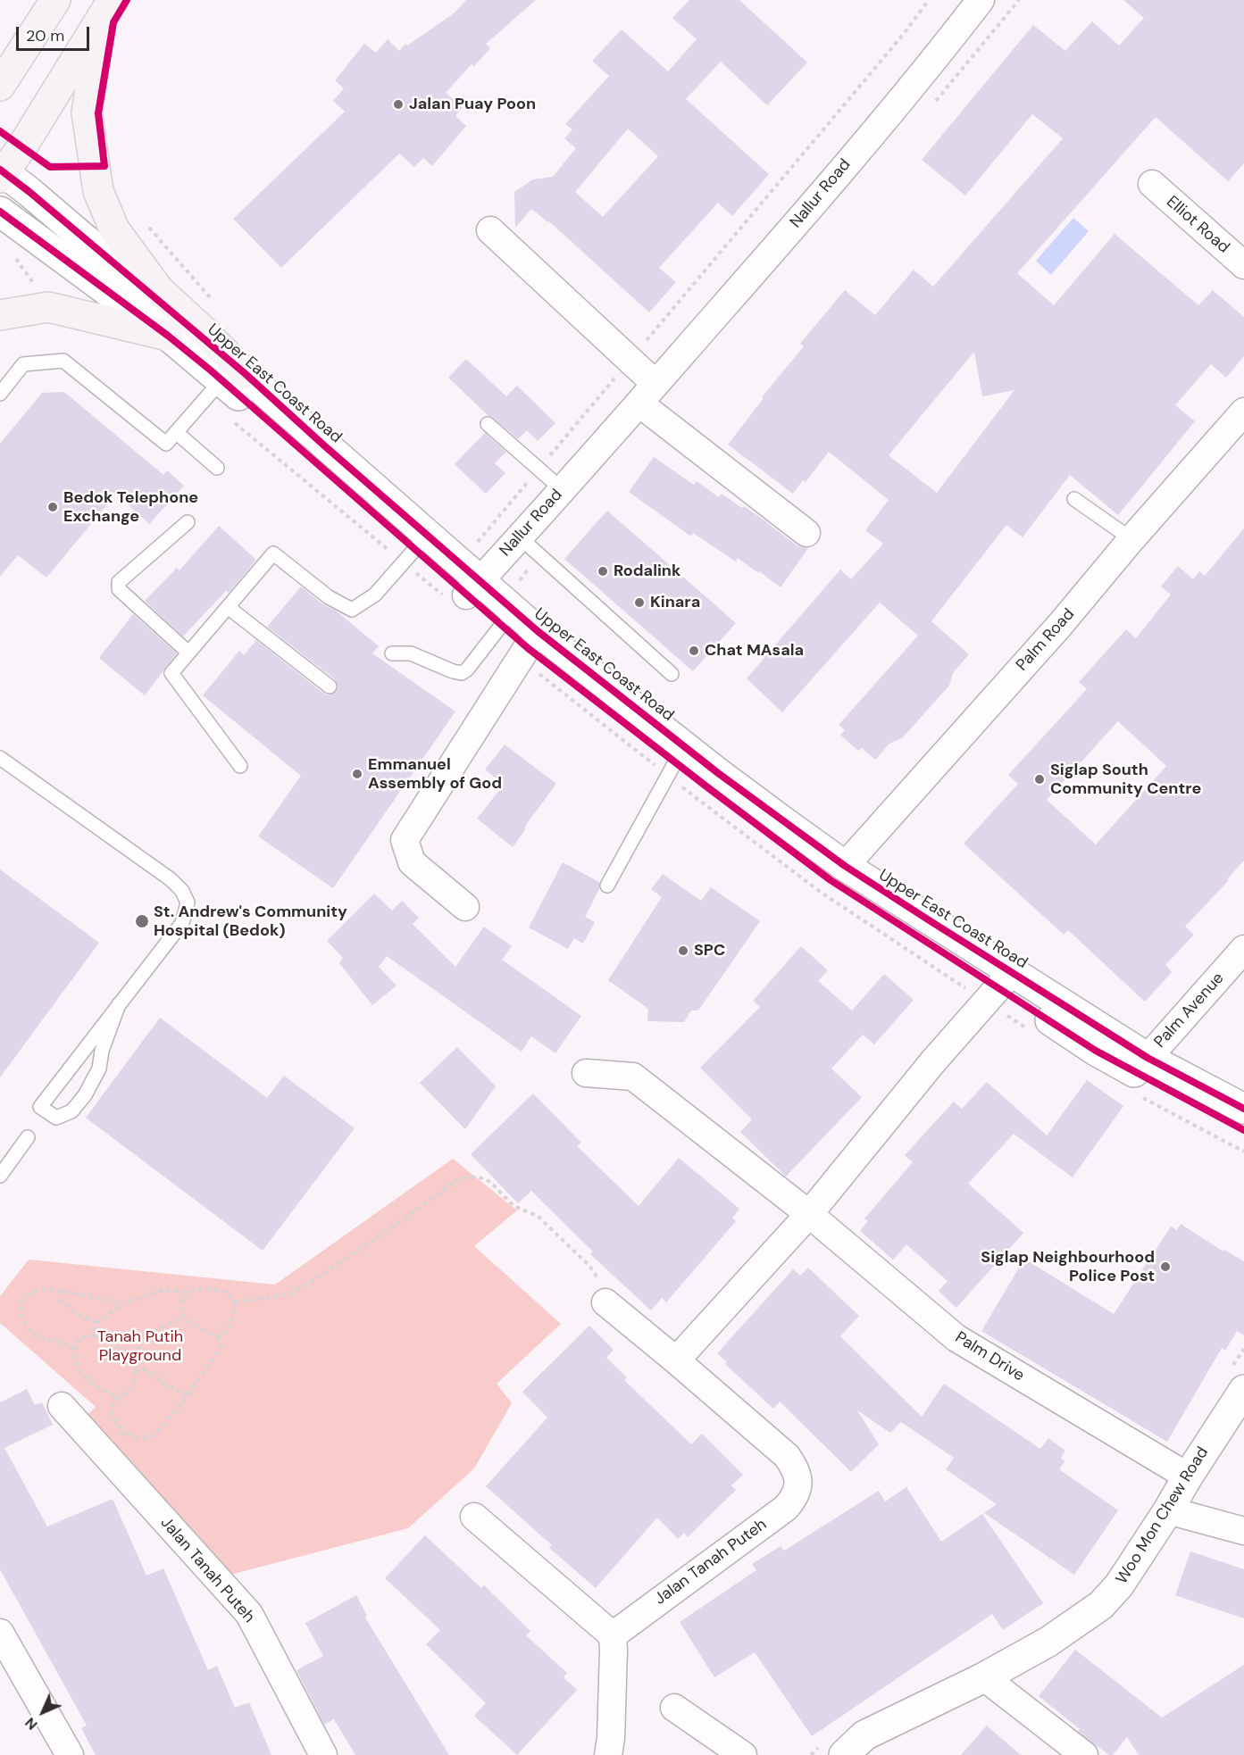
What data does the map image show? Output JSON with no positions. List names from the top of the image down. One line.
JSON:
{"streets":{"main road":["Upper East Coast Road","Woo Mon Chew Road"],"street":["Nallur Road","Elliot Road","Palm Road","Palm Avenue","Palm Drive","Jalan Tanah Puteh"]},"crossings":[["Nallur Road","Upper East Coast Road"],["Upper East Coast Road","Palm Road"],["Upper East Coast Road","Palm Avenue"],["Palm Drive","Woo Mon Chew Road"]],"parks":["Tanah Putih Playground"],"places":["Jalan Puay Poon","Bedok Telephone Exchange","Rodalink","Kinara","Chat MAsala","Emmanuel Assembly of God","Siglap South Community Centre","St. Andrew's Community Hospital (Bedok)","SPC","Siglap Neighbourhood Police Post"],"scale_bar":"20 m","north":"bottom left"}
